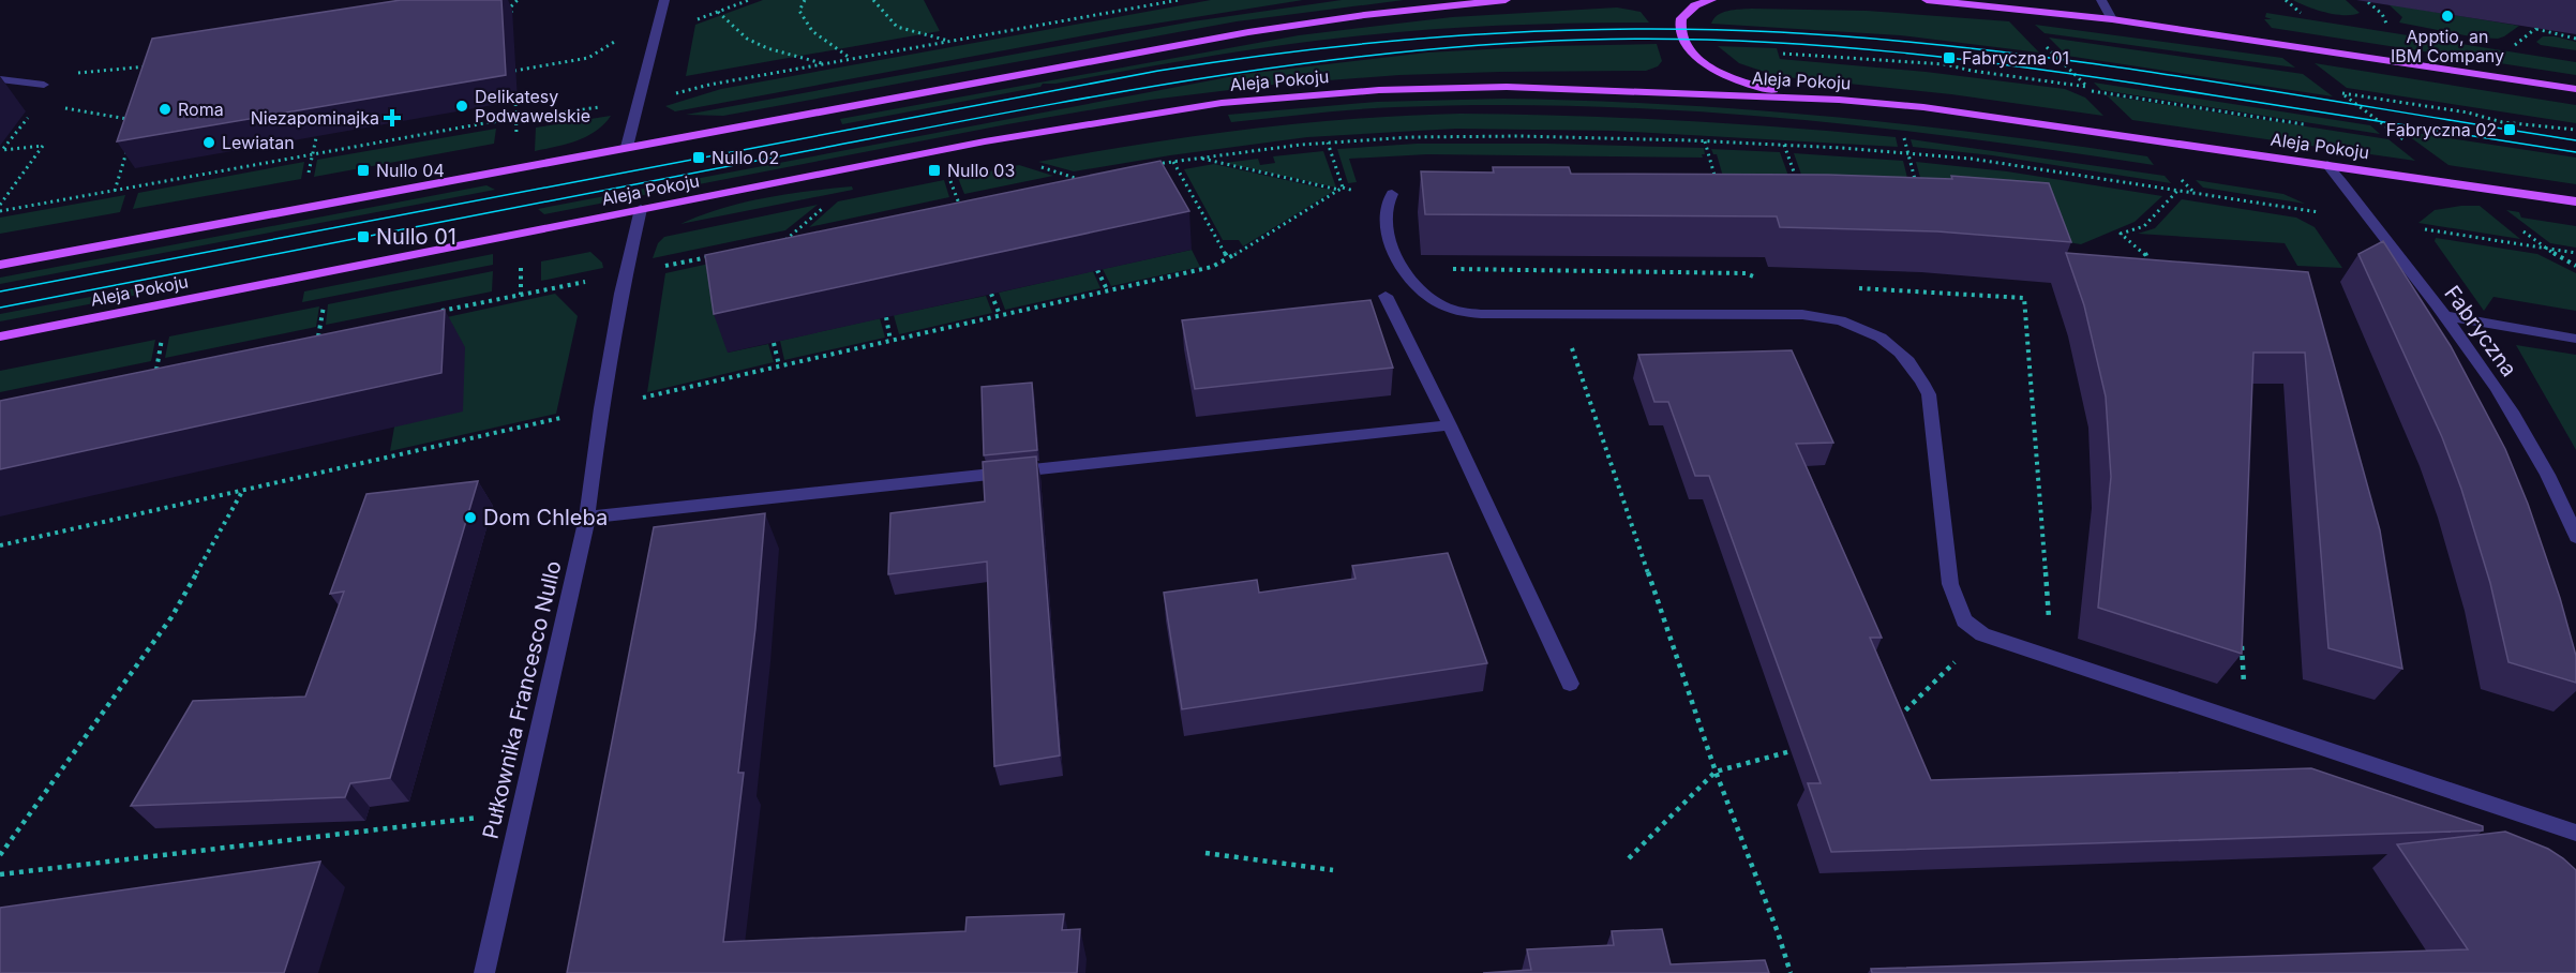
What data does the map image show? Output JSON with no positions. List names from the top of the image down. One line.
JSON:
{"streets":{"main road":["Aleja Pokoju"],"street":["Fabryczna","Pułkownika Francesco Nullo"]},"crossings":[["Aleja Pokoju","Fabryczna"],["Aleja Pokoju","Pułkownika Francesco Nullo"]],"places":{"other":["Apptio, an IBM Company","Delikatesy Podwawelskie","Roma","Lewiatan","Dom Chleba"],"transit":["Fabryczna 01","Fabryczna 02","Nullo 02","Nullo 04","Nullo 03","Nullo 01"],"health":["Niezapominajka"]}}
